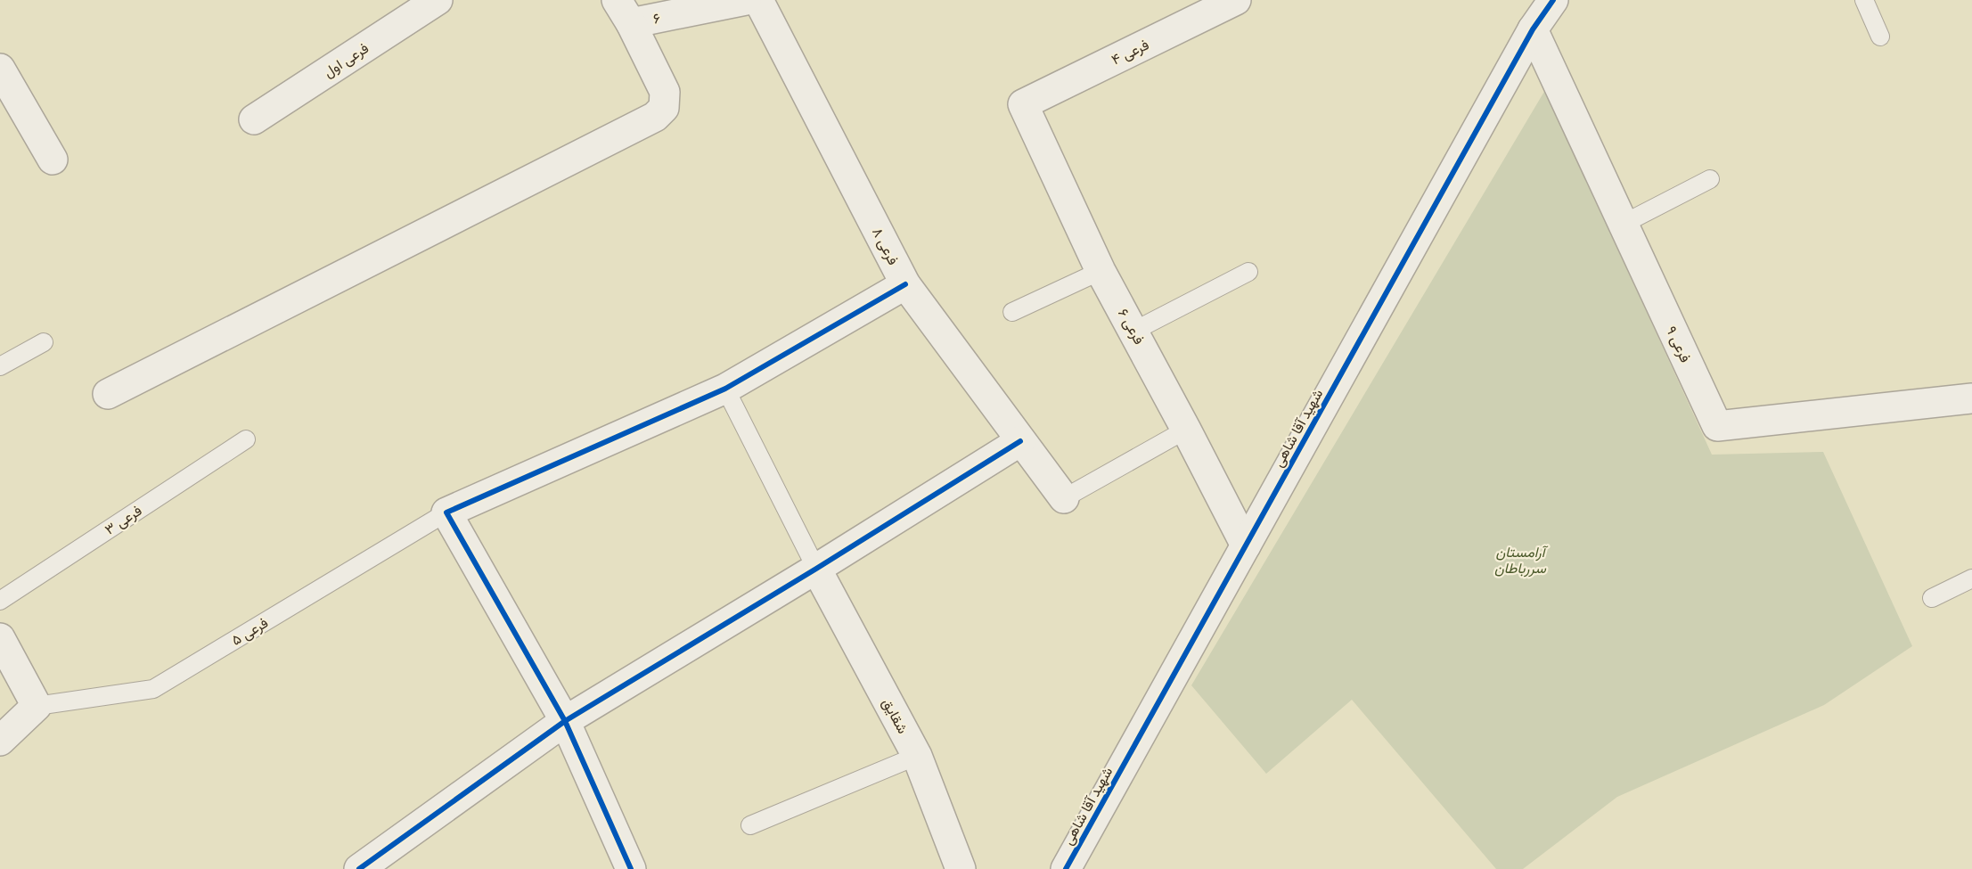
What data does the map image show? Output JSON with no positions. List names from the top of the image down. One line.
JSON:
{"streets":{"street":["۶","فرعی ۴","فرعی اول","فرعی ۸","فرعی ۶","فرعی ۹","شهید آقا شاهی","شقایق"],"lane":["فرعی ۳","فرعی ۵"]},"crossings":[["فرعی ۴","فرعی ۶"],["فرعی ۶","شهید آقا شاهی"],["فرعی ۹","شهید آقا شاهی"]],"parks":["آرامستان سررباطان"]}
